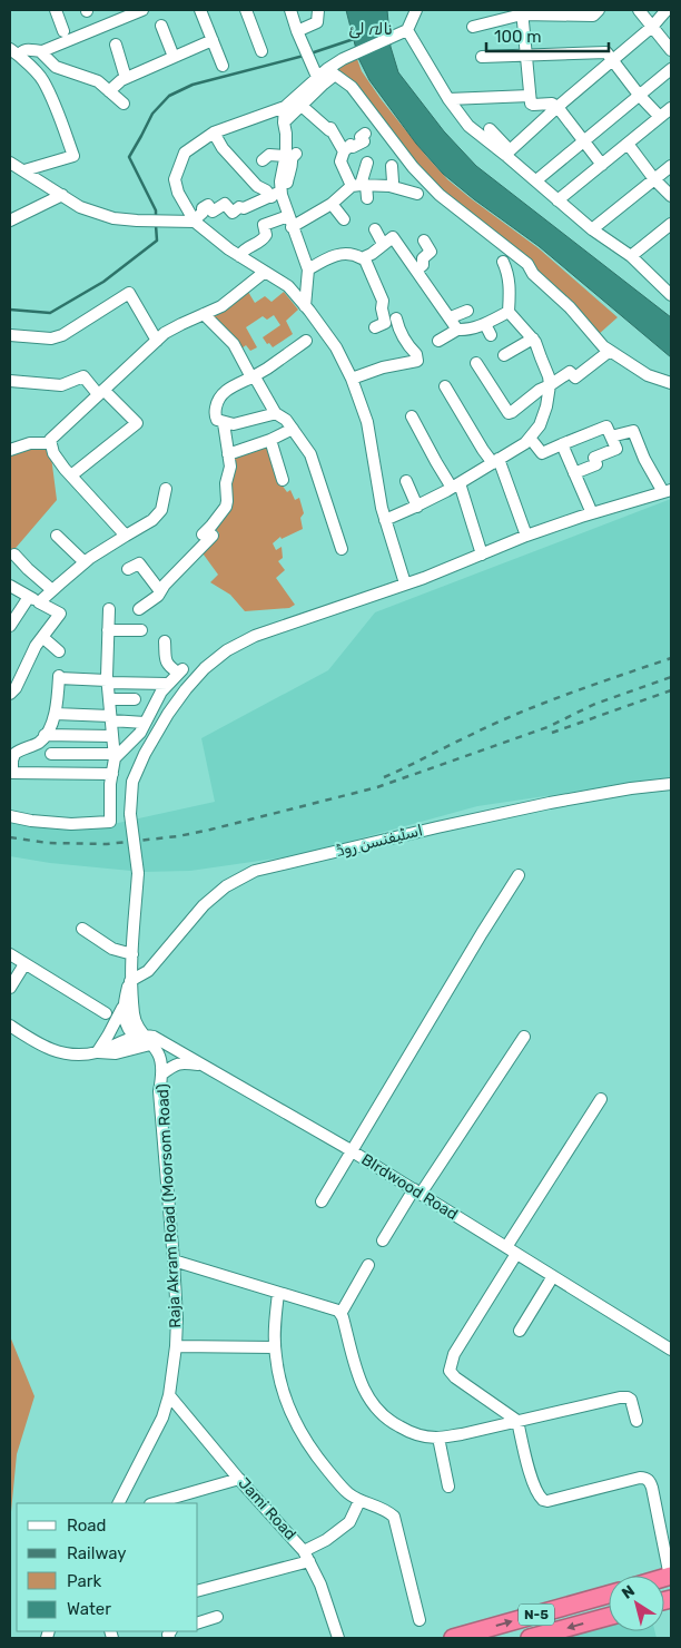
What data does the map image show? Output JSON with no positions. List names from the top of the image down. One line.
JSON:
{"streets":{"highway":["N-5"],"street":["اسٹیفنسن روڈ","BIrdwood Road","Raja Akram Road (Moorsom Road)","Jami Road"]},"crossings":[["BIrdwood Road","Raja Akram Road (Moorsom Road)"],["Raja Akram Road (Moorsom Road)","Jami Road"]],"water":["نالہ لئ"],"legend":["Road","Railway","Park","Water"],"scale_bar":"100 m","north":"top left"}
